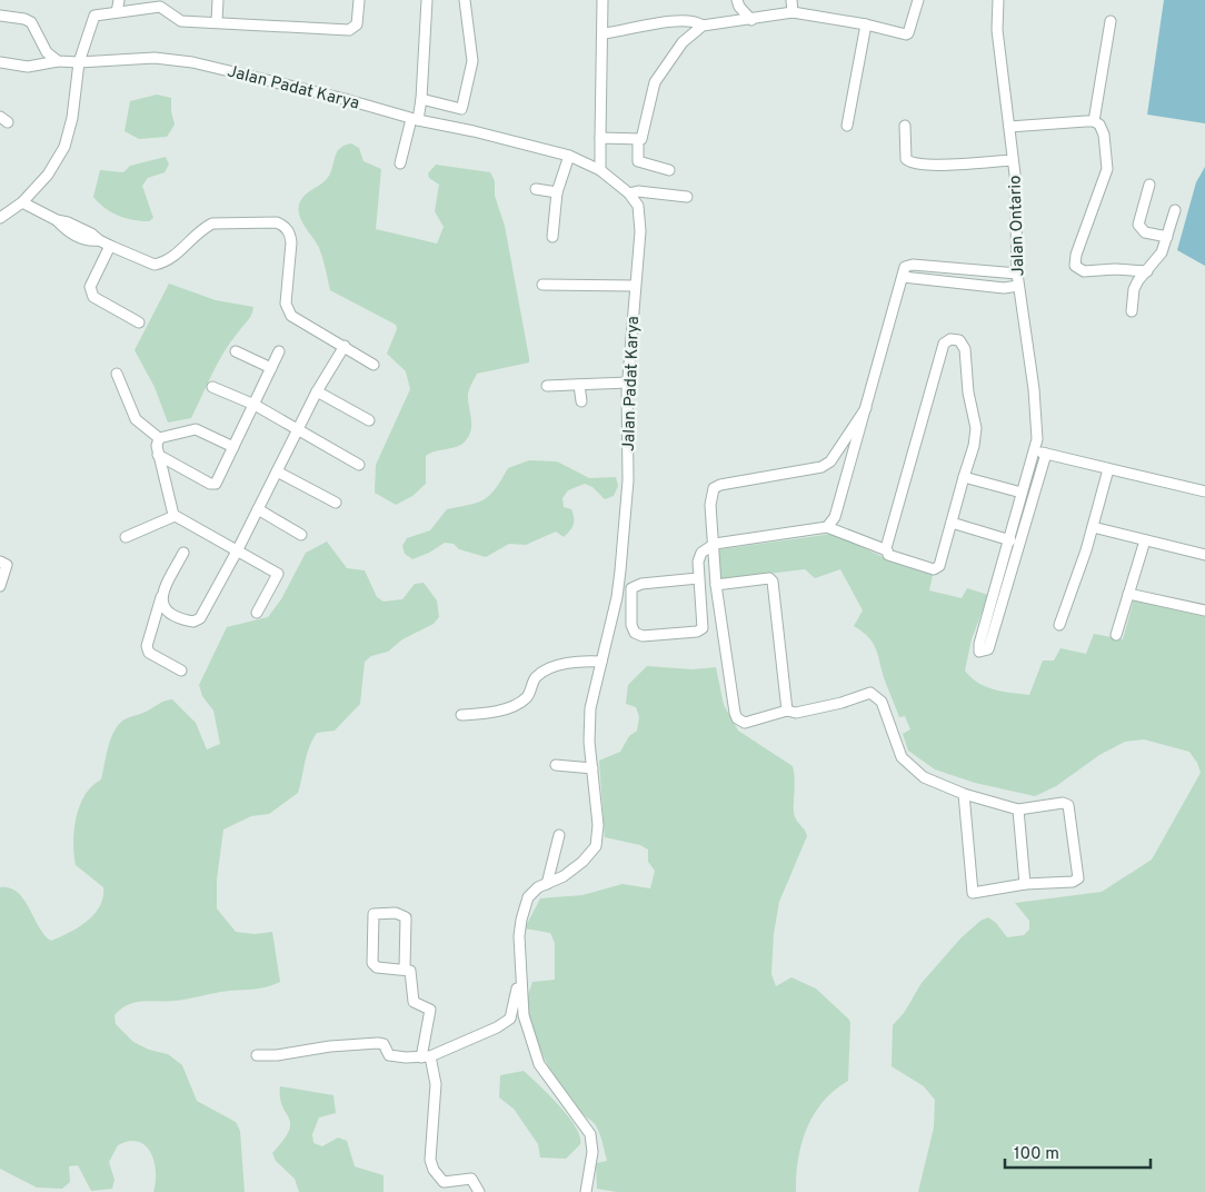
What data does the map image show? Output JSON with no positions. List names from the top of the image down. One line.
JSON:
{"streets":{"street":["Jalan Padat Karya","Jalan Ontario"]},"scale_bar":"100 m"}
